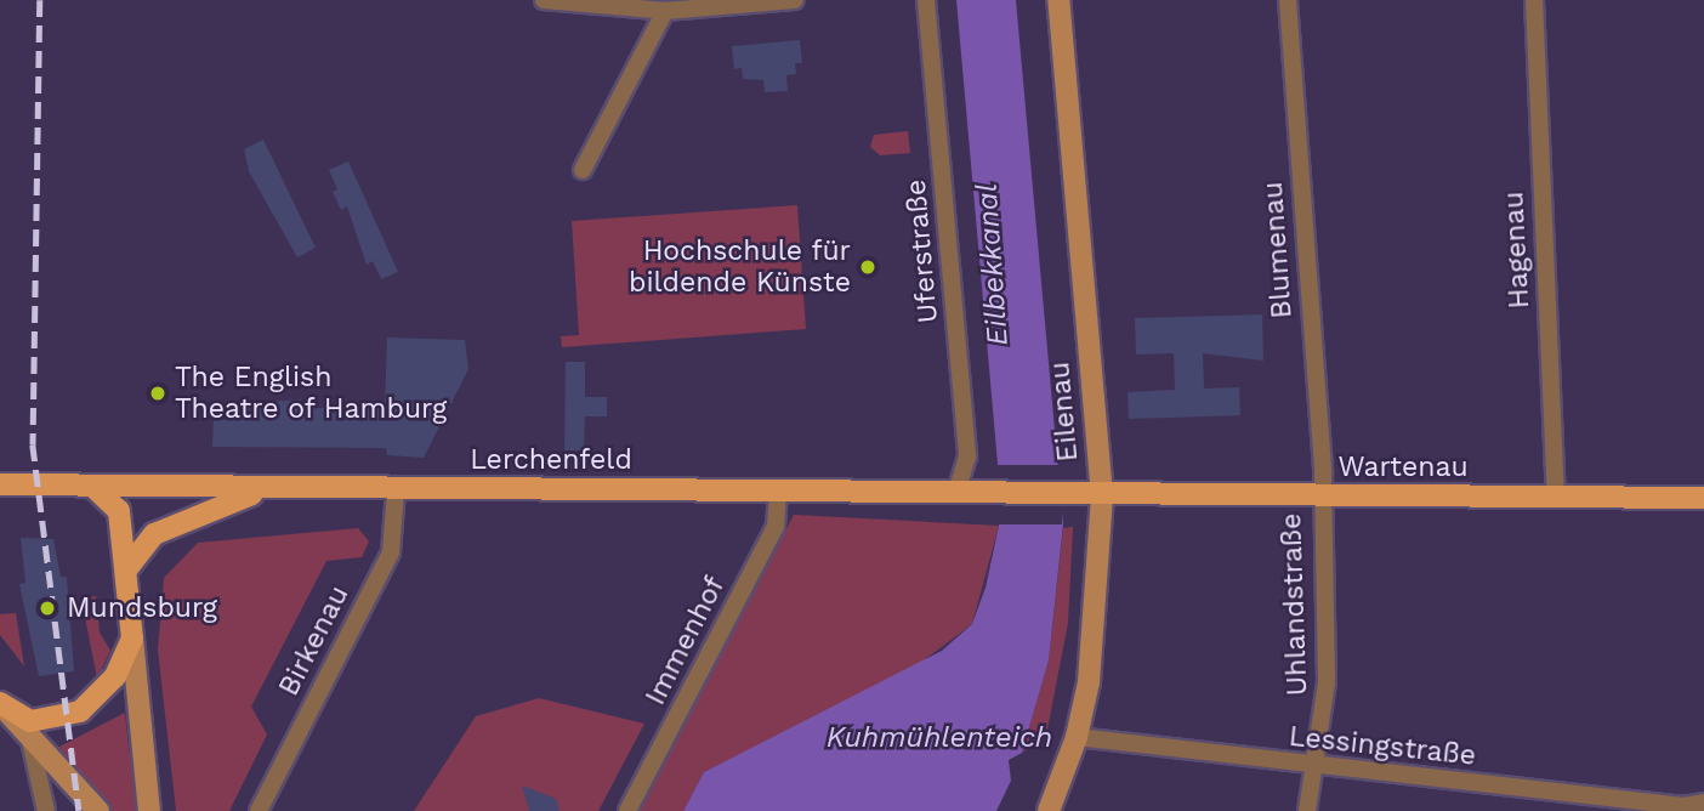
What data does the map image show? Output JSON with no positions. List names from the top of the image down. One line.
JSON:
{"streets":{"main road":["Lerchenfeld","Wartenau"],"street":["Blumenau","Hagenau","Uferstraße","Eilenau","Uhlandstraße","Birkenau","Immenhof","Lessingstraße"]},"crossings":[["Blumenau","Wartenau"],["Blumenau","Uhlandstraße"],["Hagenau","Wartenau"],["Uferstraße","Lerchenfeld"],["Eilenau","Lerchenfeld"],["Eilenau","Wartenau"],["Eilenau","Lessingstraße"],["Lerchenfeld","Wartenau"],["Lerchenfeld","Birkenau"],["Lerchenfeld","Immenhof"],["Wartenau","Uhlandstraße"],["Uhlandstraße","Lessingstraße"]],"water":["Eilbekkanal","Kuhmühlenteich"],"places":["Hochschule für bildende Künste","The English Theatre of Hamburg","Mundsburg"]}
